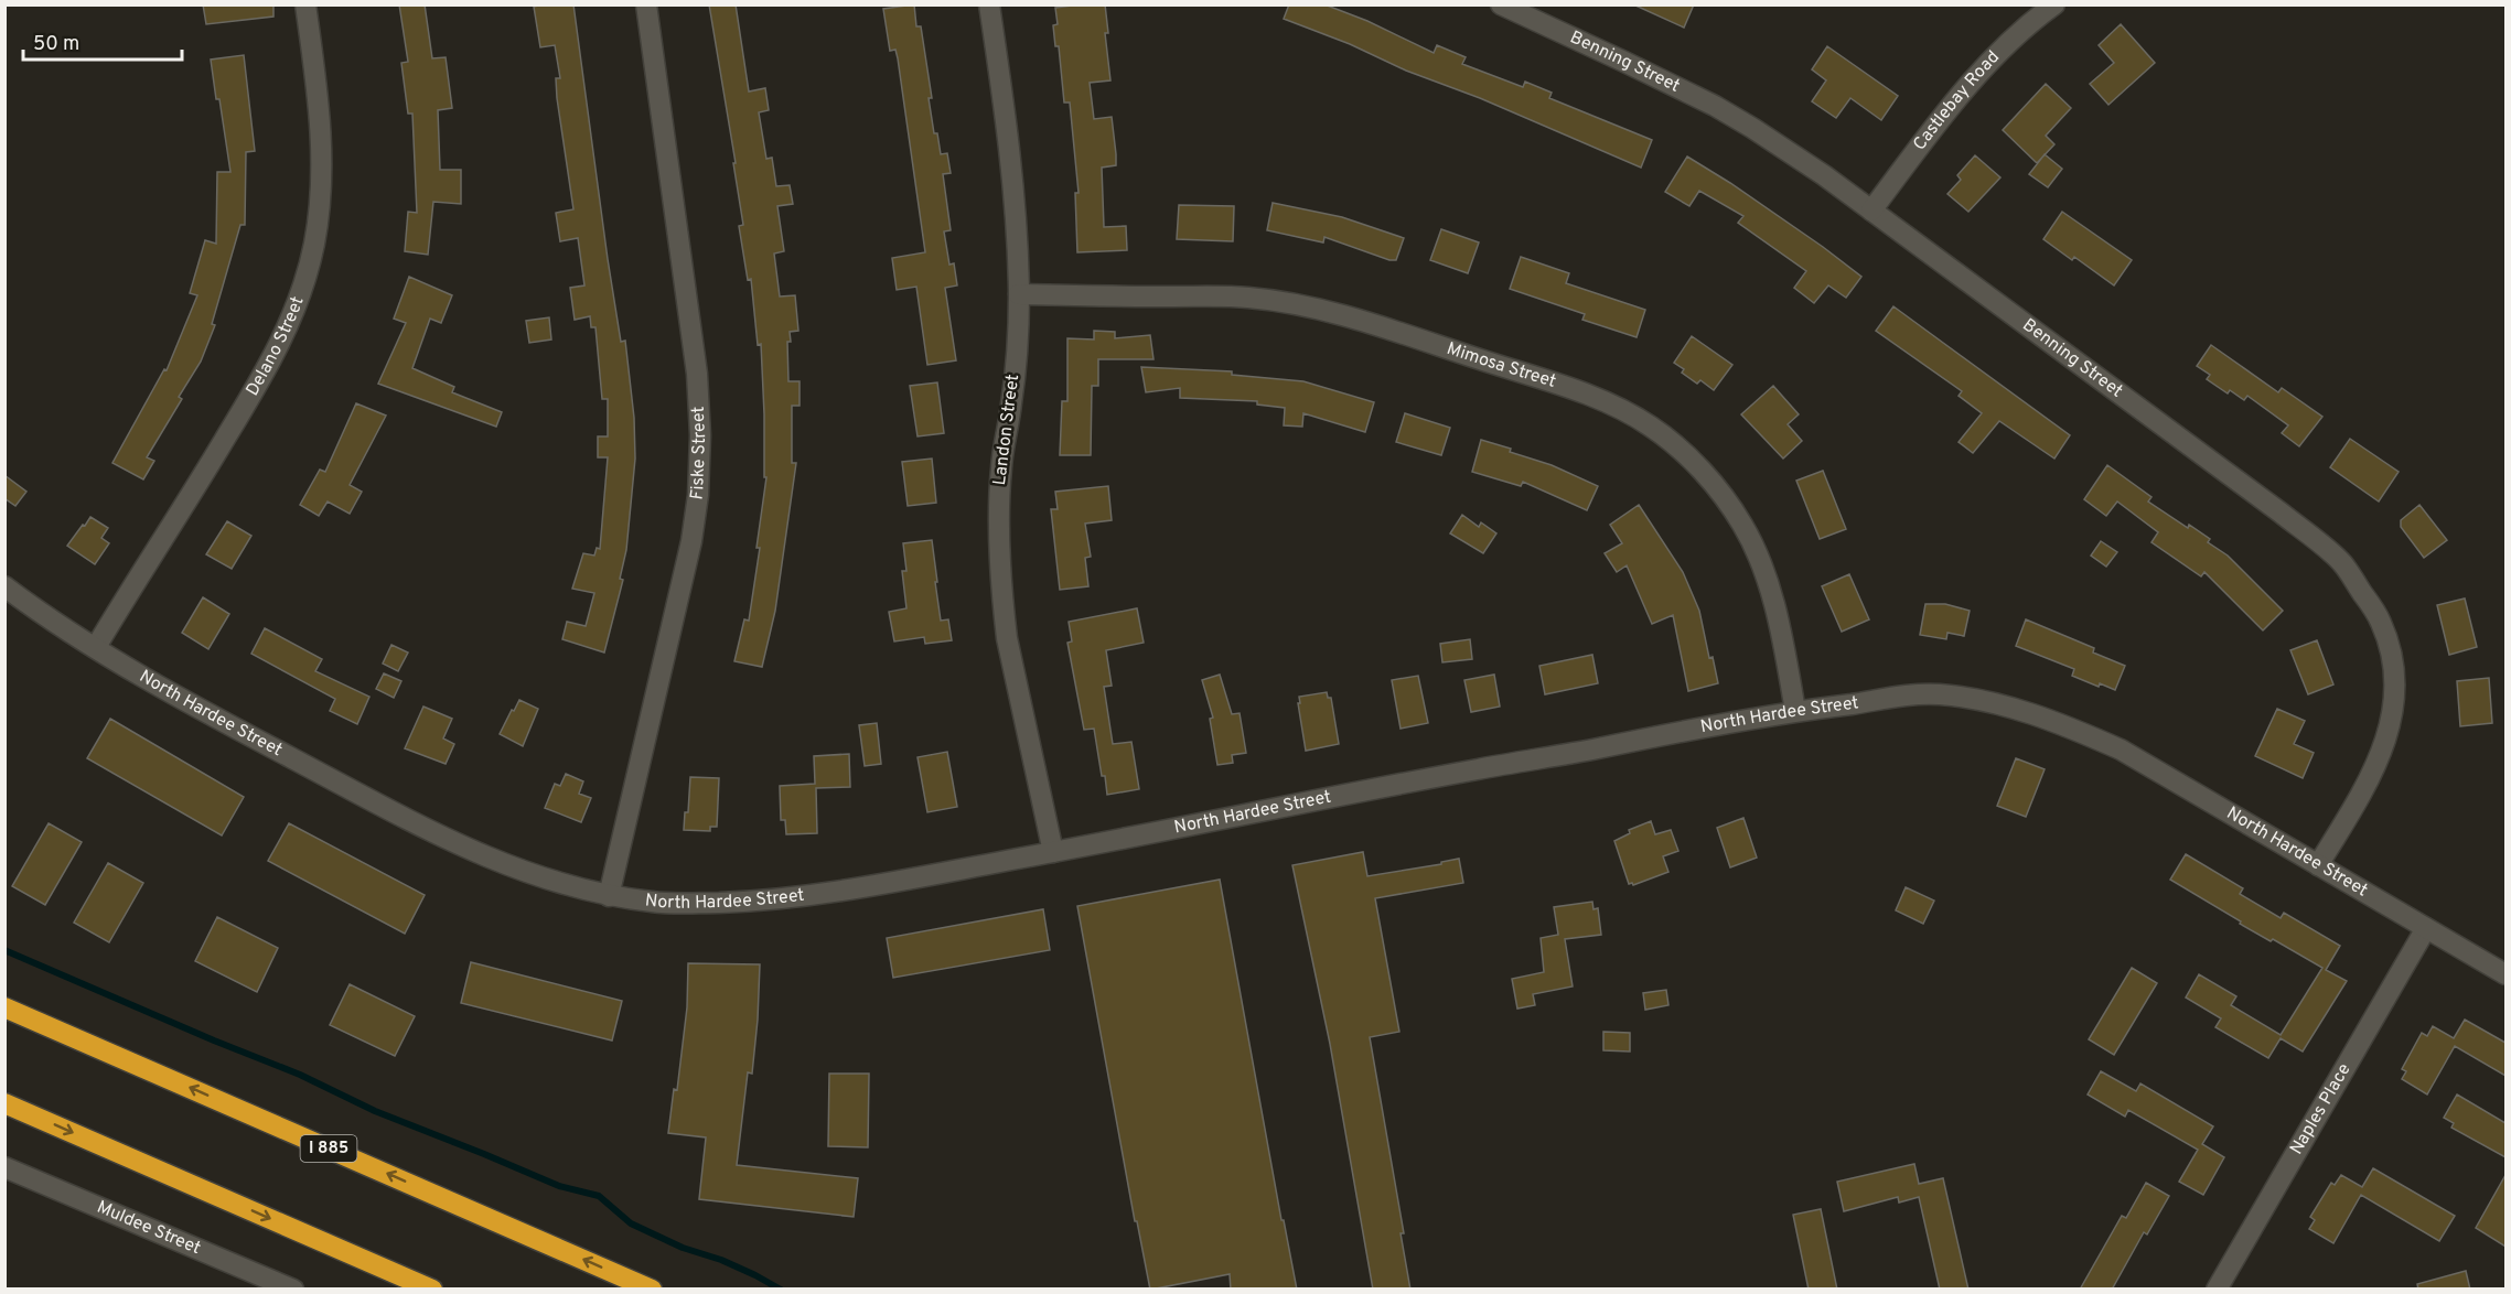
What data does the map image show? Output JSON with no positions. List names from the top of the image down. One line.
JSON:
{"streets":{"highway":["I 885"],"street":["Benning Street","Castlebay Road","Delano Street","Mimosa Street","Landon Street","Fiske Street","North Hardee Street","Naples Place","Muldee Street"]},"crossings":[["Benning Street","Castlebay Road"],["Benning Street","North Hardee Street"],["Delano Street","North Hardee Street"],["Mimosa Street","Landon Street"],["Mimosa Street","North Hardee Street"],["Landon Street","North Hardee Street"],["Fiske Street","North Hardee Street"],["North Hardee Street","Naples Place"]],"scale_bar":"50 m"}
